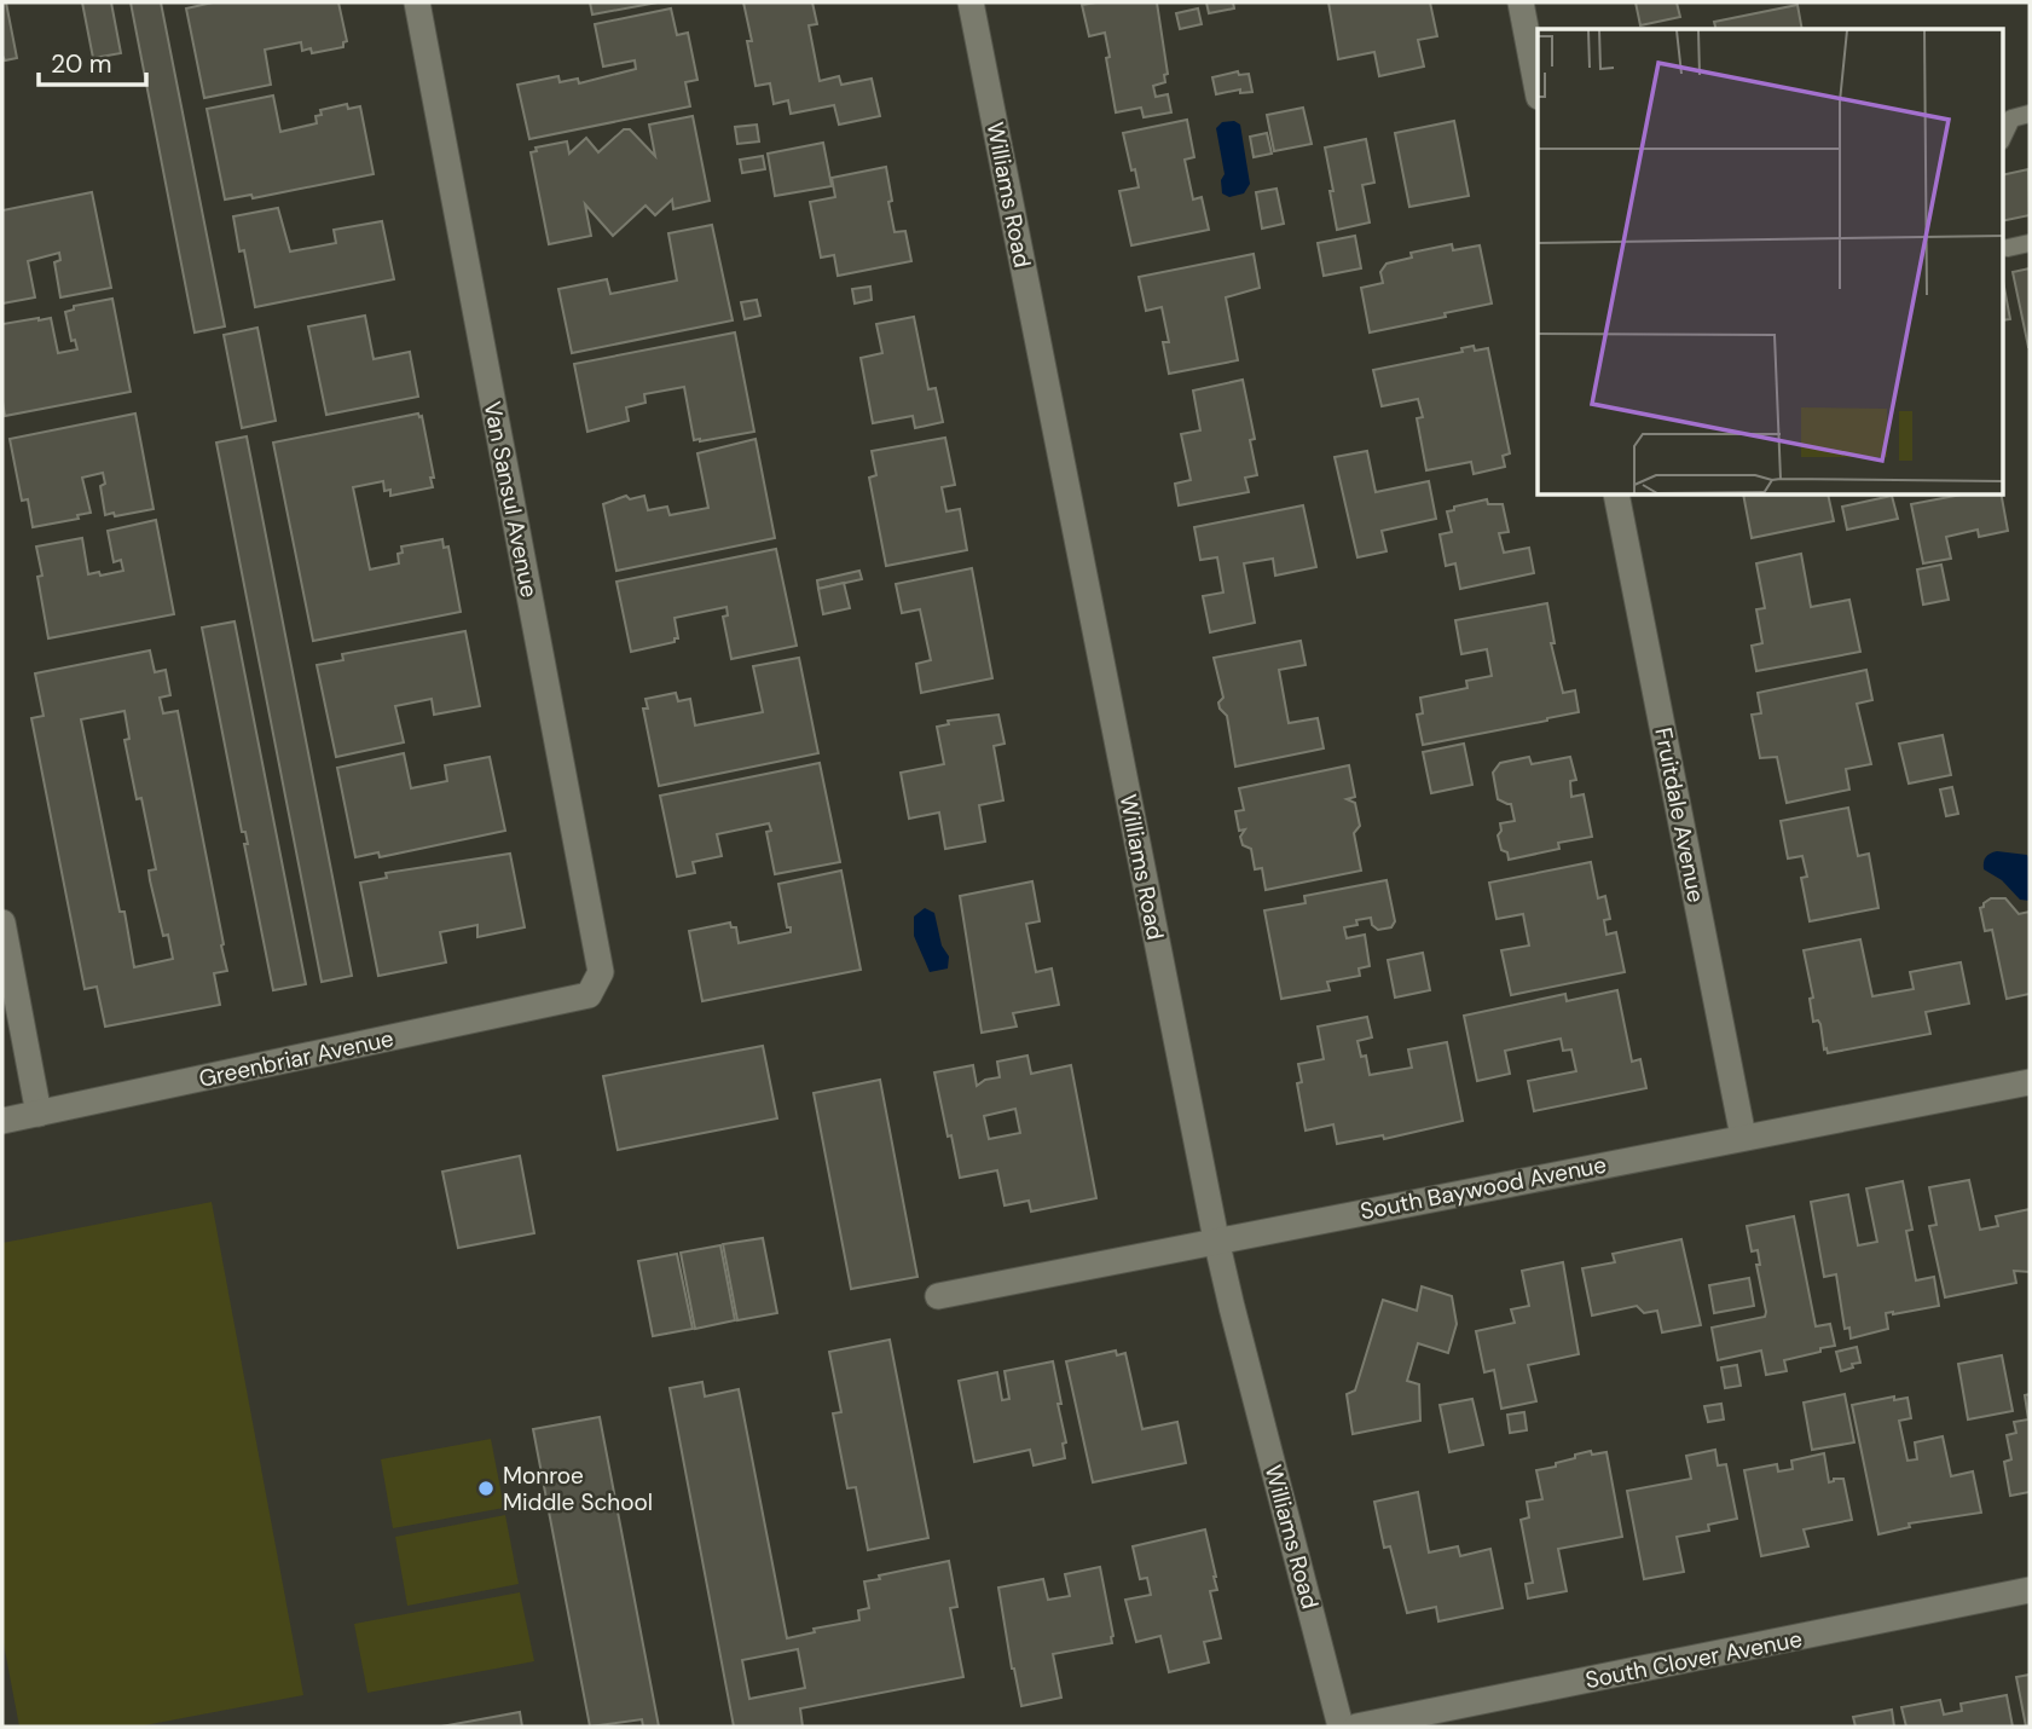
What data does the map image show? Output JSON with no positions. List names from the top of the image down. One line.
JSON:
{"streets":{"street":["Williams Road","Van Sansul Avenue","Fruitdale Avenue","Greenbriar Avenue","South Baywood Avenue","South Clover Avenue"]},"crossings":[["Williams Road","South Baywood Avenue"],["Van Sansul Avenue","Greenbriar Avenue"],["Fruitdale Avenue","South Baywood Avenue"]],"places":["Monroe Middle School"],"scale_bar":"20 m"}
